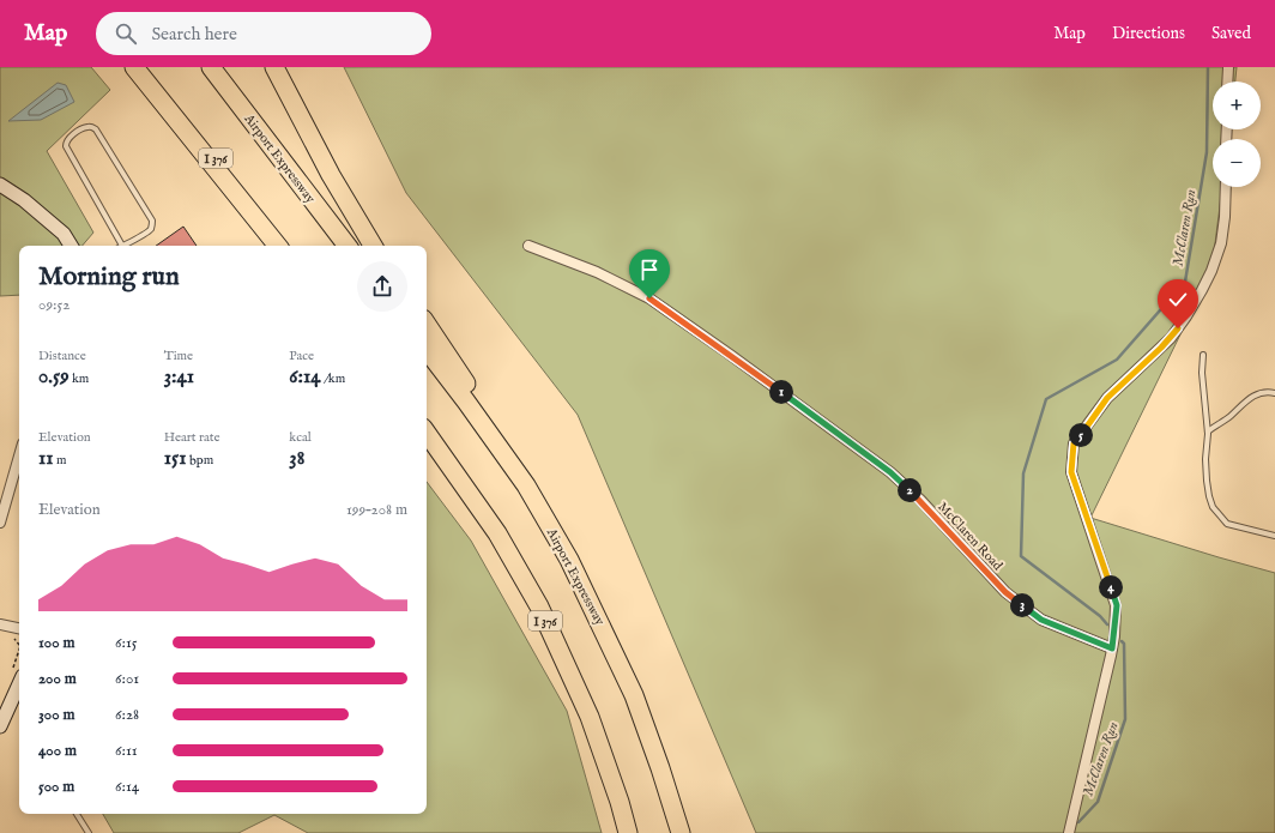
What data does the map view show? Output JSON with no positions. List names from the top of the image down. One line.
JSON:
{"streets":{"highway":["I 376","Airport Expressway"],"street":["McClaren Road"]},"water":["McClaren Run"],"page":{"header":"Map","search":"Search here","nav":["Map","Directions","Saved"],"map_buttons":["+","−"],"heading":["Morning run","09:52"],"stats":[["Distance","0.59 km"],["Time","3:41"],["Pace","6:14 /km"],["Elevation","11 m"],["Heart rate","151 bpm"],["kcal","38"]],"pins":["1","5","2","4","3"],"chart":["Elevation","199–208 m"],"list":[{"name":"100 m","note":"6:15"},{"name":"200 m","note":"6:01"},{"name":"300 m","note":"6:28"},{"name":"400 m","note":"6:11"},{"name":"500 m","note":"6:14"}]}}
